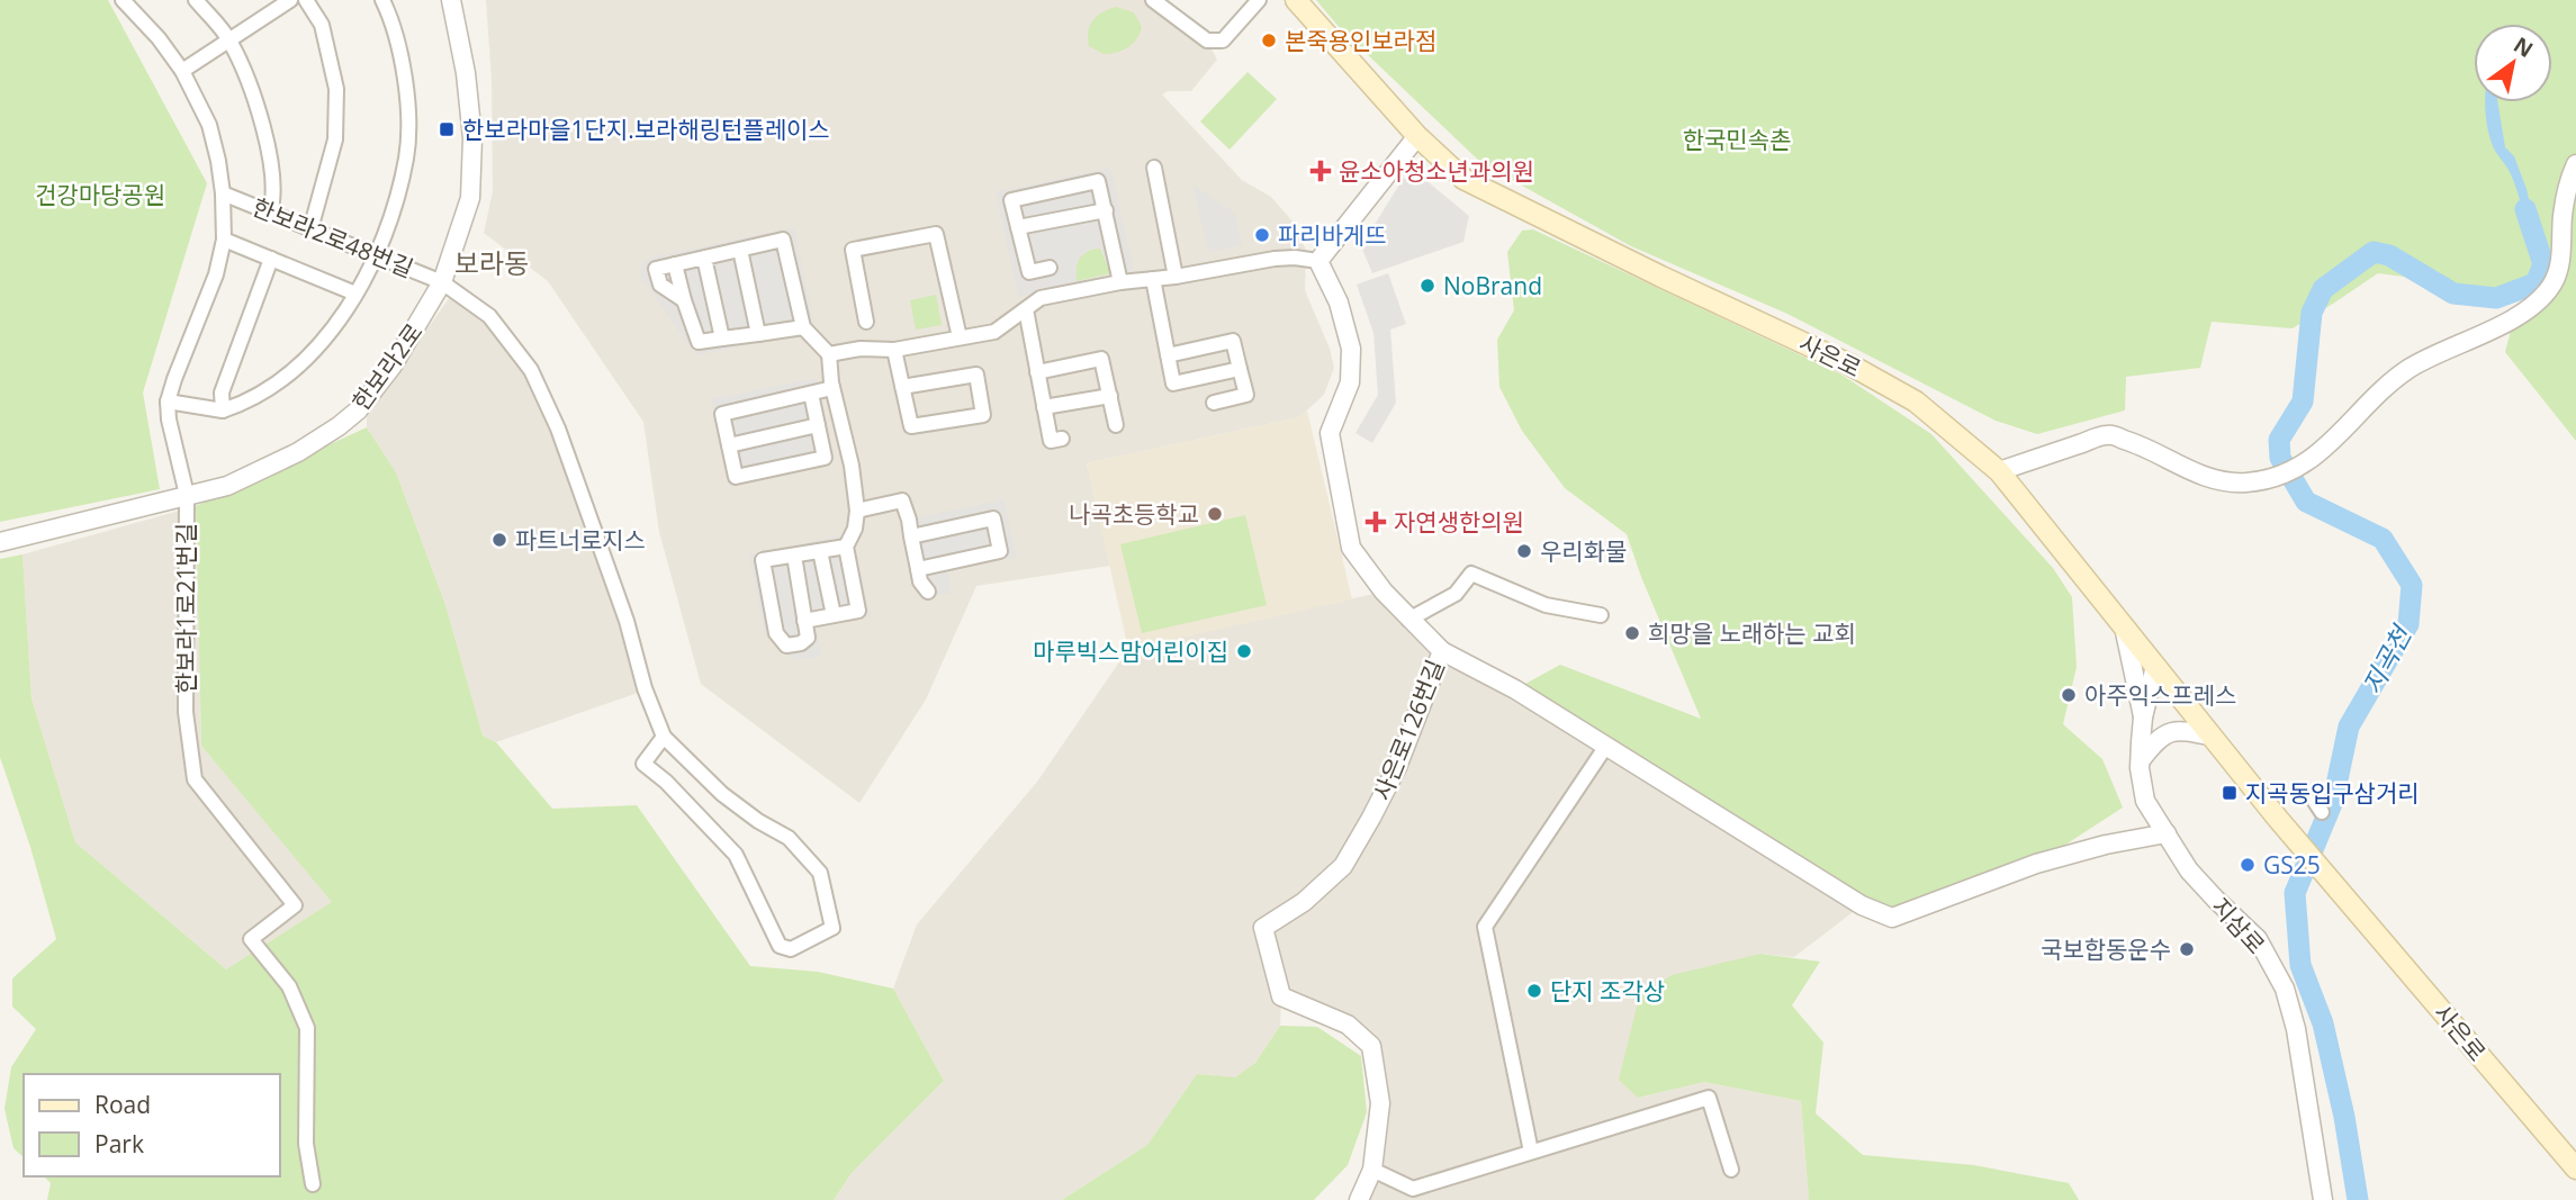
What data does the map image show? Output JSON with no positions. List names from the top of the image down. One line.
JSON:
{"streets":{"main road":["사은로"],"street":["한보라2로48번길","한보라2로","한보라1로21번길","사은로126번길","지삼로"]},"crossings":[["한보라2로48번길","한보라2로"],["한보라2로48번길","한보라1로21번길"],["사은로","지삼로"],["한보라2로","한보라1로21번길"]],"districts":["보라동"],"water":["지곡천"],"parks":["한국민속촌","건강마당공원"],"places":{"other":["본죽용인보라점","파리바게뜨","NoBrand","나곡초등학교","파트너로지스","우리화물","희망을 노래하는 교회","마루빅스맘어린이집","아주익스프레스","GS25","국보합동운수","단지 조각상"],"transit":["한보라마을1단지.보라해링턴플레이스","지곡동입구삼거리"],"health":["윤소아청소년과의원","자연생한의원"]},"legend":["Road","Park"],"north":"top right"}
